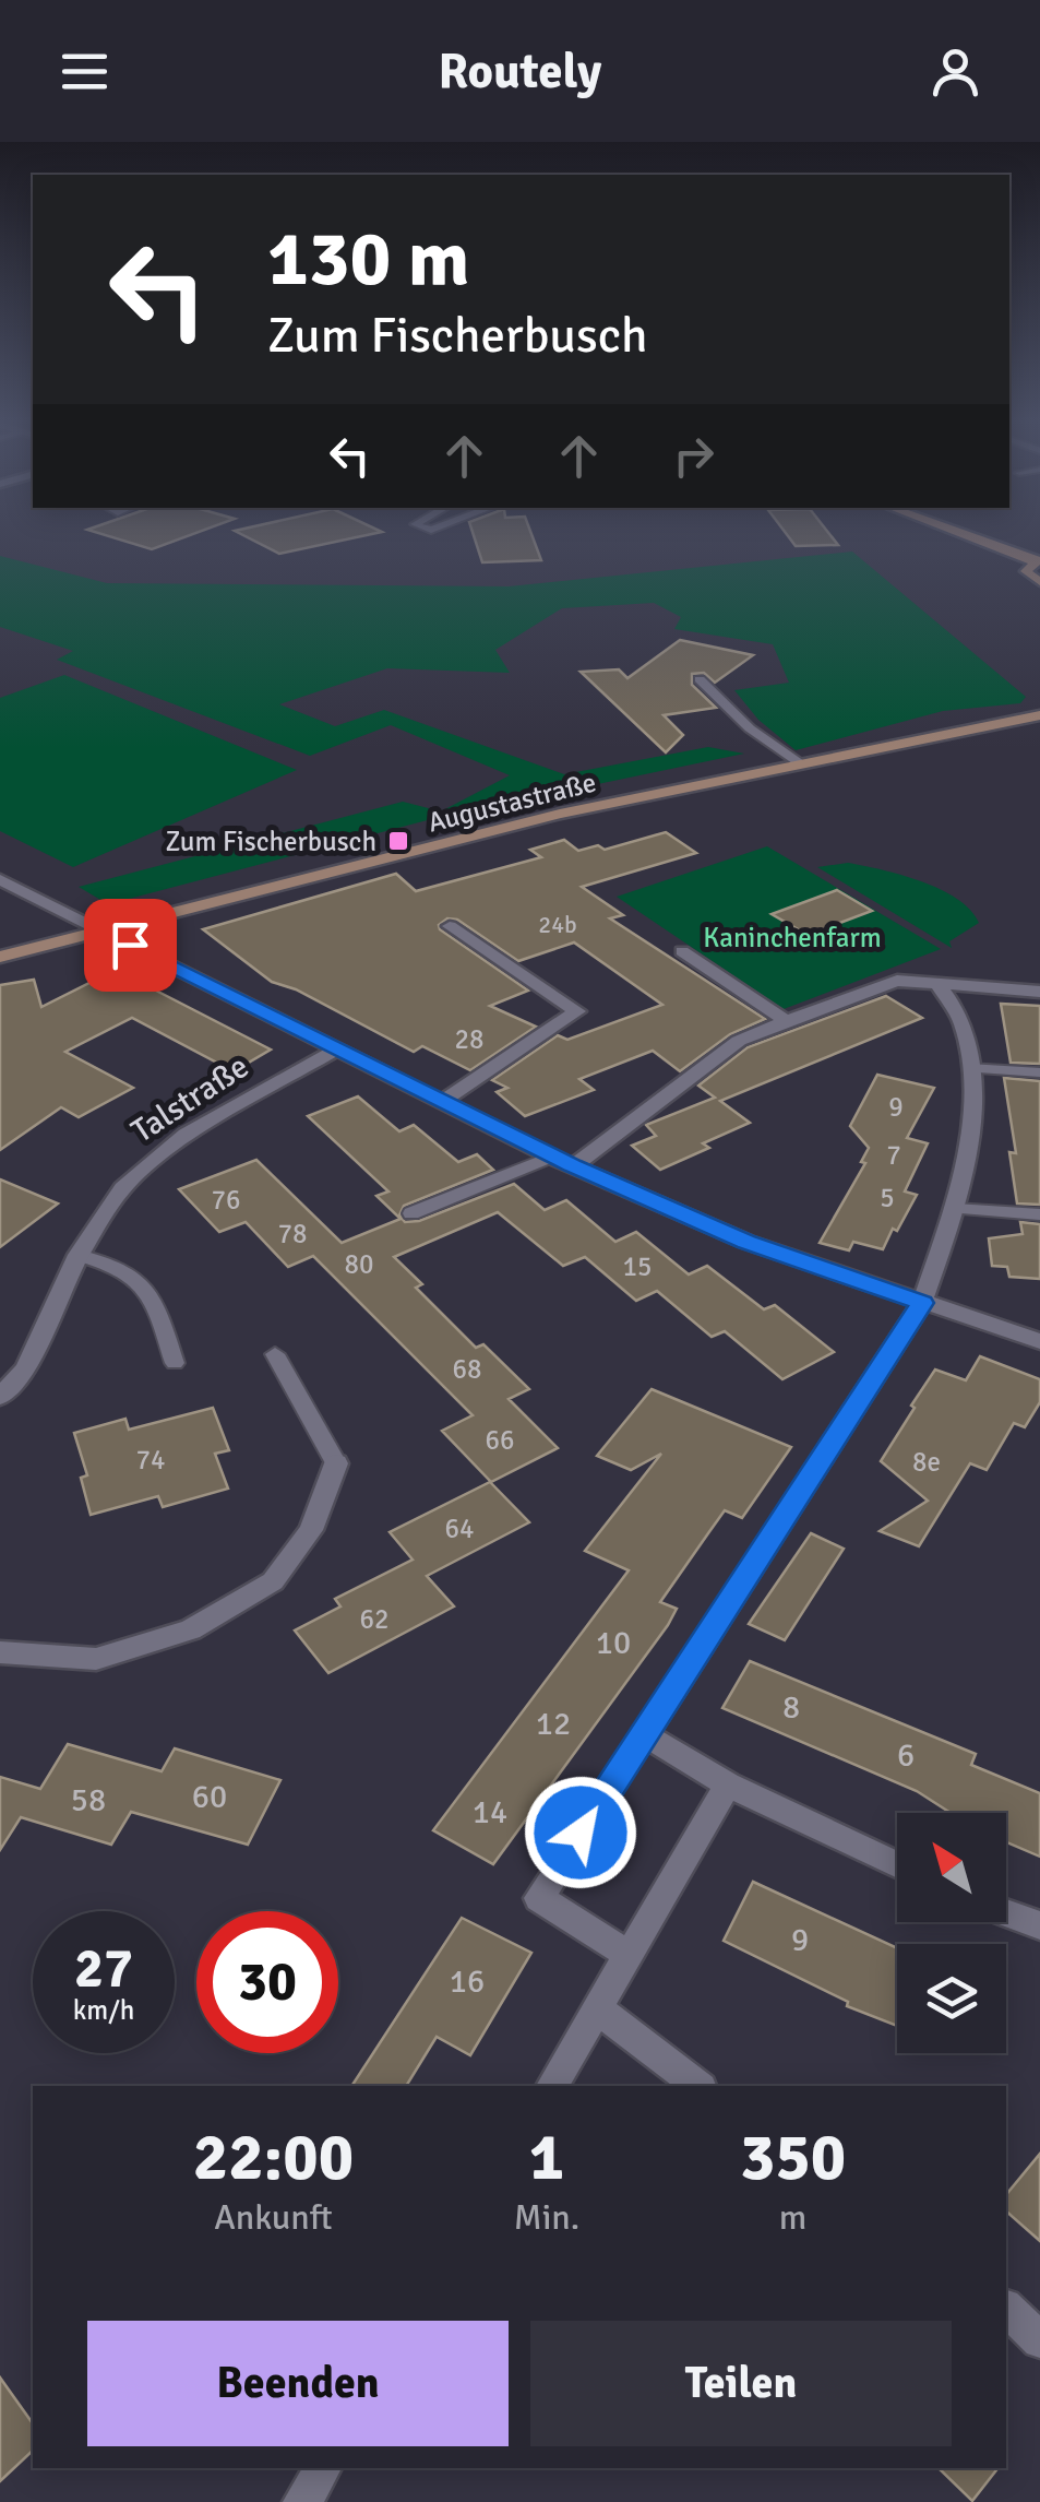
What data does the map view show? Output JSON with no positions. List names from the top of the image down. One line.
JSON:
{"streets":{"main road":["Augustastraße"],"street":["Talstraße"]},"parks":["Kaninchenfarm"],"places":{"transit":["Zum Fischerbusch"]},"house_numbers":["24b","28","9","7","5","76","78","80","15","68","66","74","8e","64","62","10","8","12","6","60","58","14","9","16"],"north":"top left","page":{"header":"Routely","turn":["130 m","Zum Fischerbusch"],"speed":"27 km/h","limit":"30","eta":["22:00","Ankunft","1","Min.","350","m"],"buttons":["Beenden","Teilen"]}}
